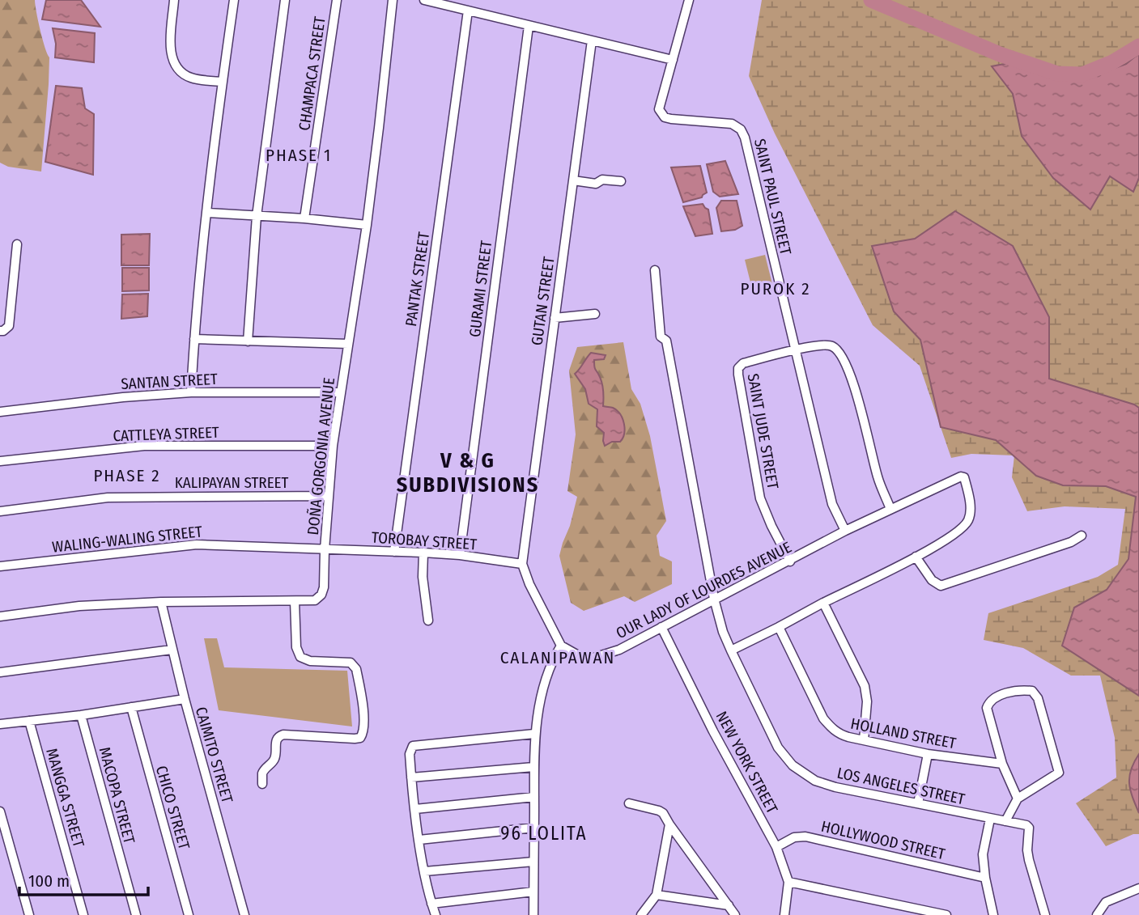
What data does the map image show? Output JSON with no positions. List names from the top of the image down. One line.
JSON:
{"streets":{"street":["CHAMPACA STREET","SAINT PAUL STREET","PANTAK STREET","GURAMI STREET","GUTAN STREET","SANTAN STREET","SAINT JUDE STREET","CATTLEYA STREET","DOÑA GORGONIA AVENUE","KALIPAYAN STREET","WALING-WALING STREET","TOROBAY STREET","OUR LADY OF LOURDES AVENUE","HOLLAND STREET","CAIMITO STREET","NEW YORK STREET","LOS ANGELES STREET","MACOPA STREET","MANGGA STREET","CHICO STREET","HOLLYWOOD STREET"]},"crossings":[["SAINT PAUL STREET","SAINT JUDE STREET"],["SAINT PAUL STREET","OUR LADY OF LOURDES AVENUE"],["PANTAK STREET","TOROBAY STREET"],["GURAMI STREET","TOROBAY STREET"],["GUTAN STREET","TOROBAY STREET"],["SANTAN STREET","DOÑA GORGONIA AVENUE"],["SAINT JUDE STREET","OUR LADY OF LOURDES AVENUE"],["CATTLEYA STREET","DOÑA GORGONIA AVENUE"],["DOÑA GORGONIA AVENUE","KALIPAYAN STREET"],["DOÑA GORGONIA AVENUE","WALING-WALING STREET"],["DOÑA GORGONIA AVENUE","TOROBAY STREET"],["DOÑA GORGONIA AVENUE","CAIMITO STREET"],["WALING-WALING STREET","TOROBAY STREET"],["OUR LADY OF LOURDES AVENUE","NEW YORK STREET"],["OUR LADY OF LOURDES AVENUE","LOS ANGELES STREET"],["NEW YORK STREET","HOLLYWOOD STREET"]],"districts":["PHASE 1","PUROK 2","V & G SUBDIVISIONS","PHASE 2","CALANIPAWAN","96 LOLITA"],"scale_bar":"100 m"}
